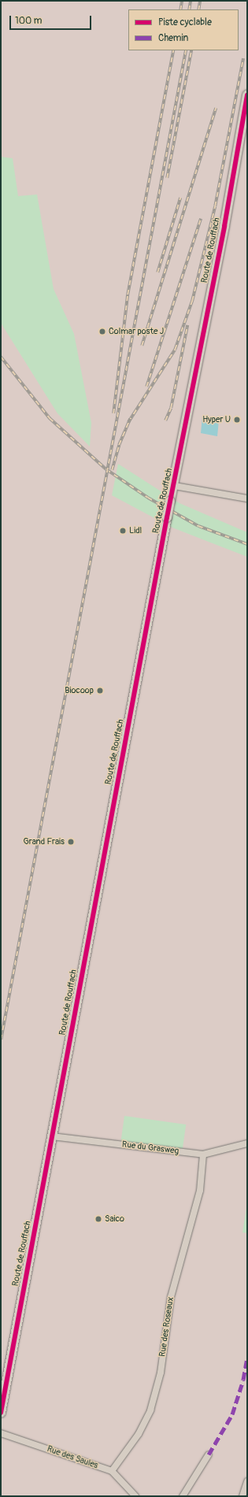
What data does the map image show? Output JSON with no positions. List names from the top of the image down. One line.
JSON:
{"streets":{"main road":["Route de Rouffach"],"street":["Rue du Grasweg","Rue des Roseaux","Rue des Saules"]},"crossings":[["Route de Rouffach","Rue du Grasweg"],["Rue du Grasweg","Rue des Roseaux"],["Rue des Roseaux","Rue des Saules"]],"places":["Colmar poste J","Hyper U","Lidl","Biocoop","Grand Frais","Saico"],"legend":["Piste cyclable","Chemin"],"scale_bar":"100 m"}
